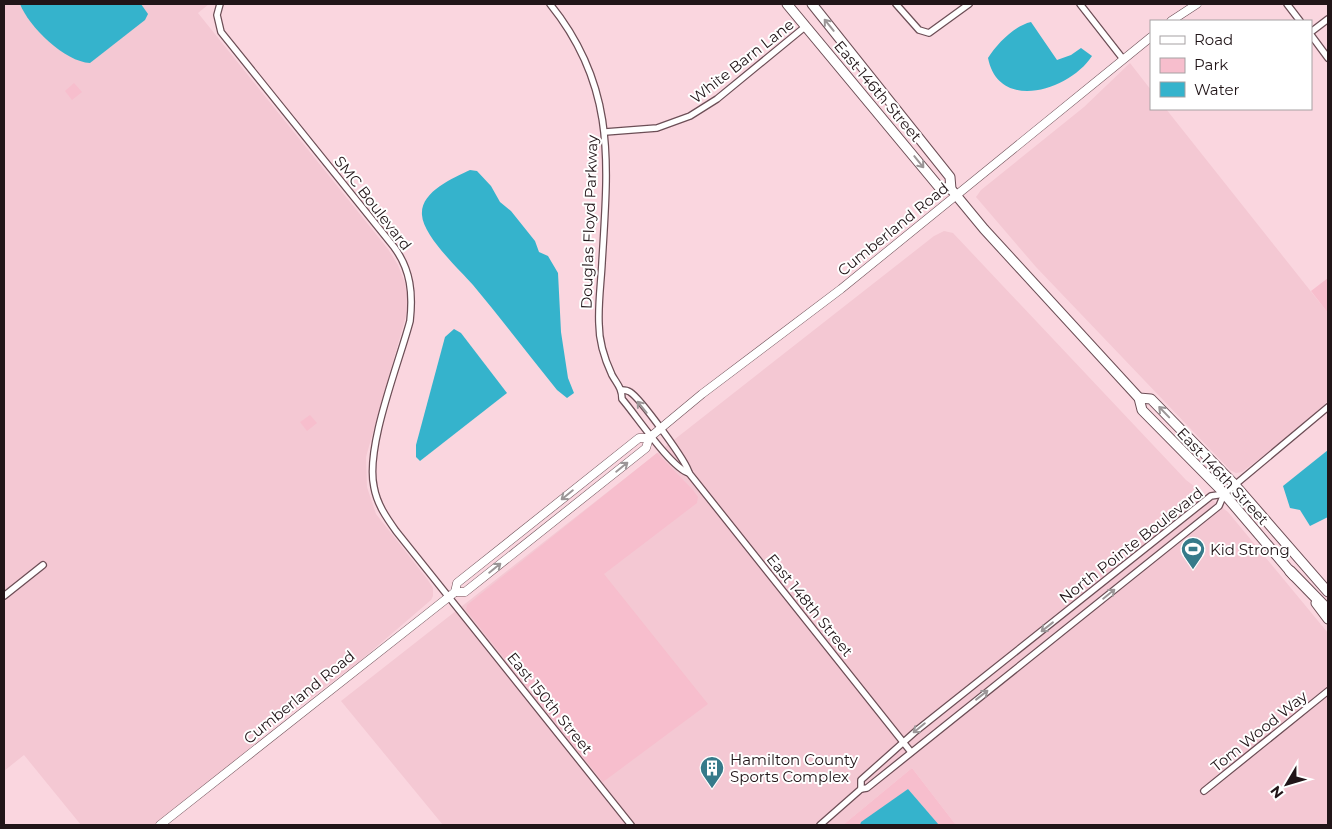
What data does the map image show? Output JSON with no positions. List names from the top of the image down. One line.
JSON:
{"streets":{"main road":["East 146th Street"],"street":["White Barn Lane","SMC Boulevard","Douglas Floyd Parkway","Cumberland Road","North Pointe Boulevard","East 148th Street","East 150th Street","Tom Wood Way"]},"crossings":[["White Barn Lane","East 146th Street"],["White Barn Lane","Douglas Floyd Parkway"],["East 146th Street","Cumberland Road"],["East 146th Street","North Pointe Boulevard"],["SMC Boulevard","Cumberland Road"],["SMC Boulevard","East 150th Street"],["Douglas Floyd Parkway","Cumberland Road"],["Douglas Floyd Parkway","East 148th Street"],["Cumberland Road","East 148th Street"],["Cumberland Road","East 150th Street"],["North Pointe Boulevard","East 148th Street"]],"places":{"sports":["Kid Strong"],"building":["Hamilton County Sports Complex"]},"legend":["Road","Park","Water"],"north":"bottom left"}
